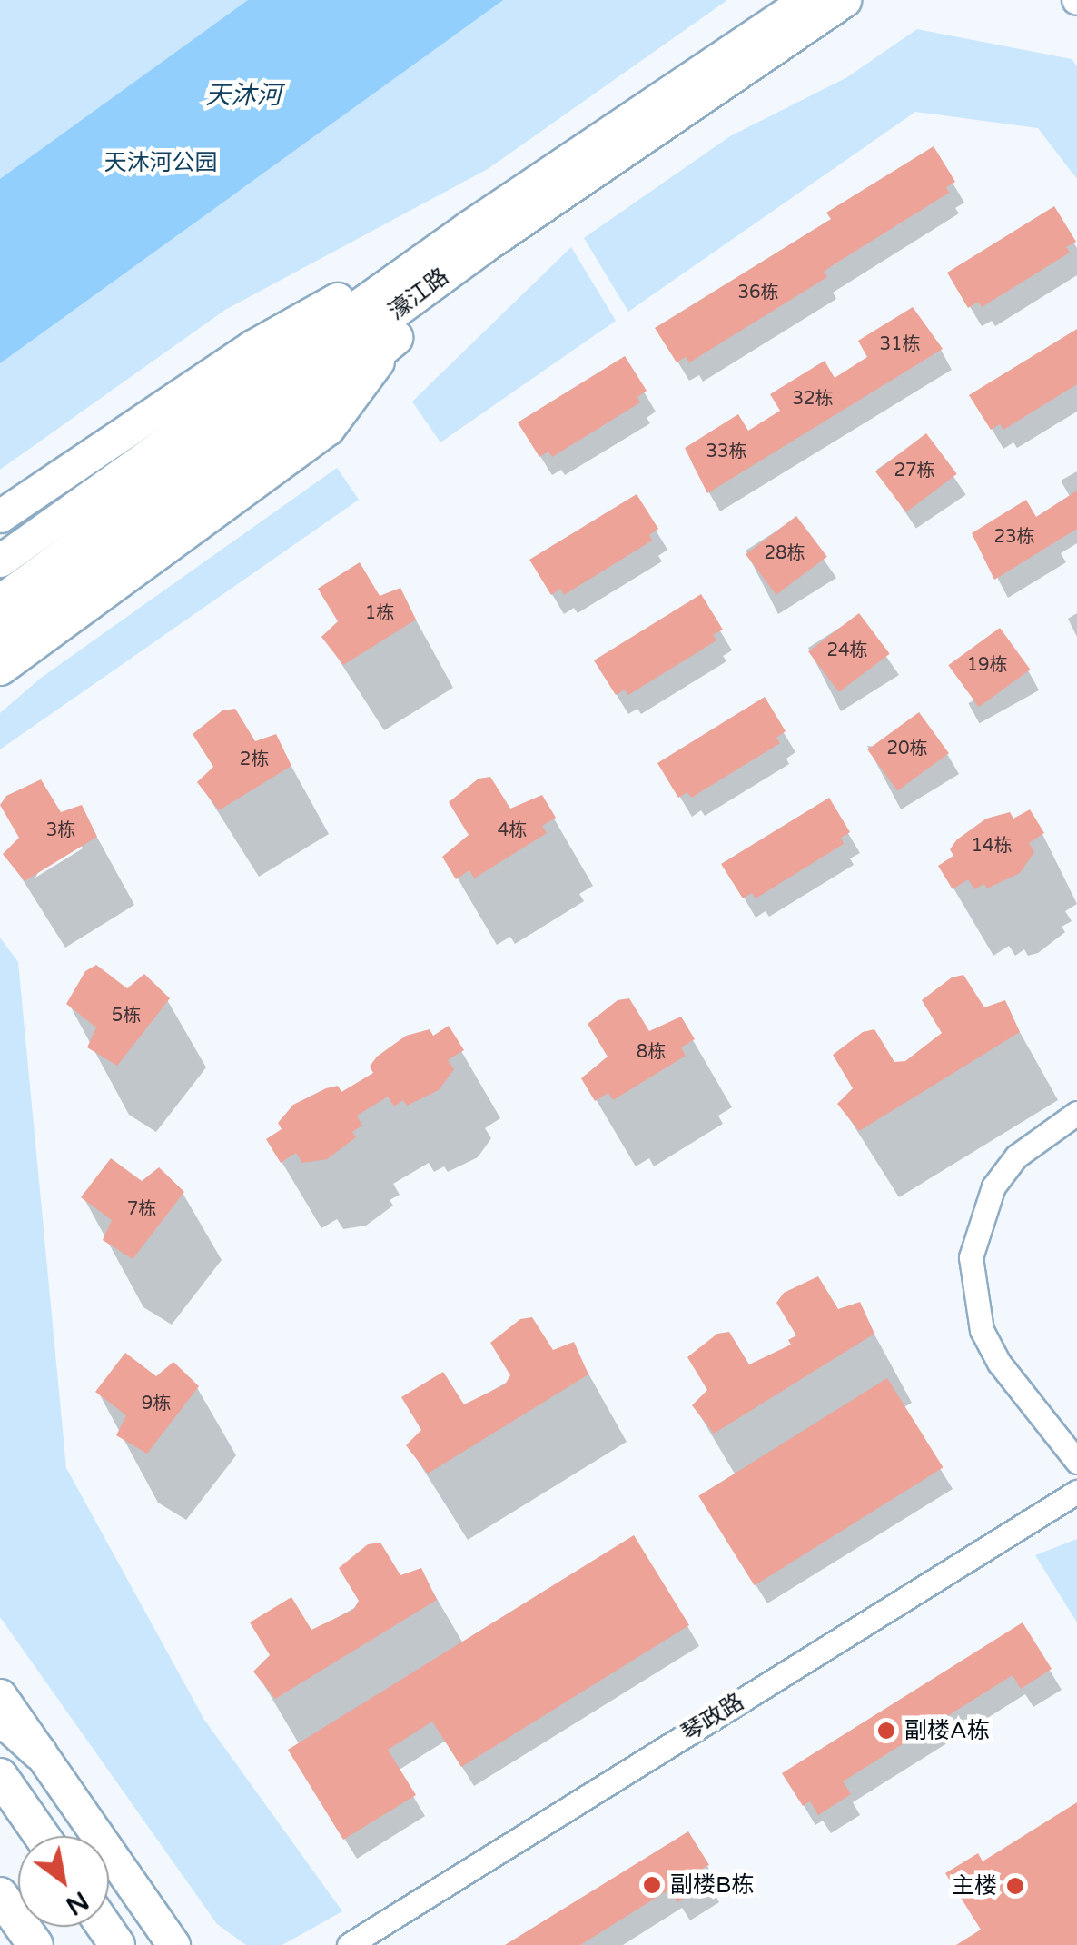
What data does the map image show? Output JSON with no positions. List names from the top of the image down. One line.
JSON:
{"streets":{"main road":["濠江路"],"street":["琴政路"]},"water":["天沐河"],"parks":["天沐河公园"],"places":["副楼A栋","副楼B栋","主楼"],"house_numbers":["36栋","31栋","32栋","33栋","27栋","23栋","28栋","1栋","24栋","19栋","20栋","2栋","3栋","4栋","14栋","5栋","8栋","7栋","9栋"],"north":"bottom right"}
